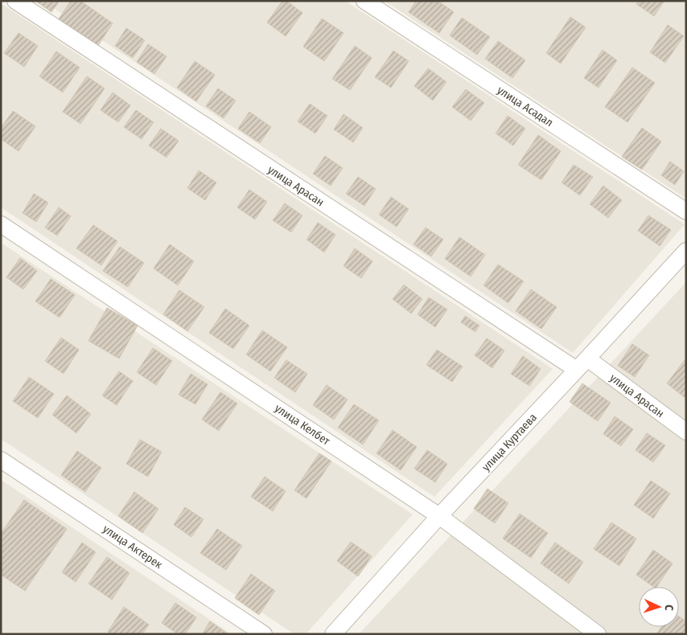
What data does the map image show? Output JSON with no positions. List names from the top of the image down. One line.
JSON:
{"streets":{"street":["улица Асадал","улица Арасан","улица Келбет","улица Куртаева","улица Актерек"]},"crossings":[["улица Арасан","улица Куртаева"],["улица Келбет","улица Куртаева"]],"north":"right"}
